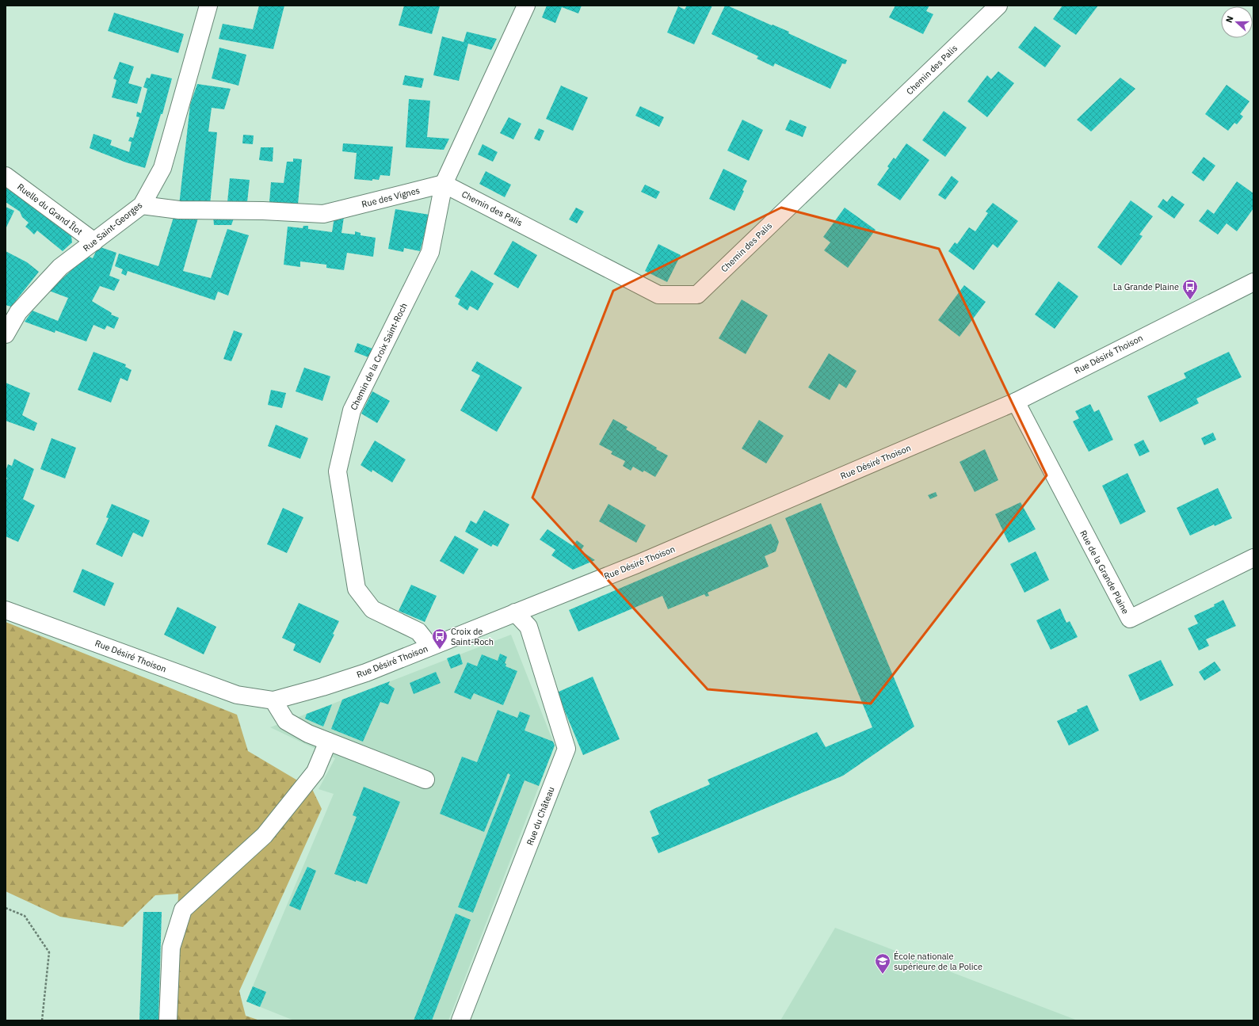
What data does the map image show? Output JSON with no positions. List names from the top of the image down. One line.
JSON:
{"streets":{"street":["Chemin des Palis","Rue des Vignes","Ruelle du Grand Îlot","Rue Saint-Georges","Rue Désiré Thoison","Chemin de la Croix Saint-Roch","Rue de la Grande Plaine","Rue du Château"]},"crossings":[["Chemin des Palis","Rue des Vignes"],["Chemin des Palis","Chemin de la Croix Saint-Roch"],["Rue des Vignes","Rue Saint-Georges"],["Rue des Vignes","Chemin de la Croix Saint-Roch"],["Ruelle du Grand Îlot","Rue Saint-Georges"],["Rue Désiré Thoison","Chemin de la Croix Saint-Roch"],["Rue Désiré Thoison","Rue de la Grande Plaine"],["Rue Désiré Thoison","Rue du Château"]],"places":{"bus stop":["La Grande Plaine","Croix de Saint-Roch"],"school or university":["École nationale supérieure de la Police"]},"north":"left"}
